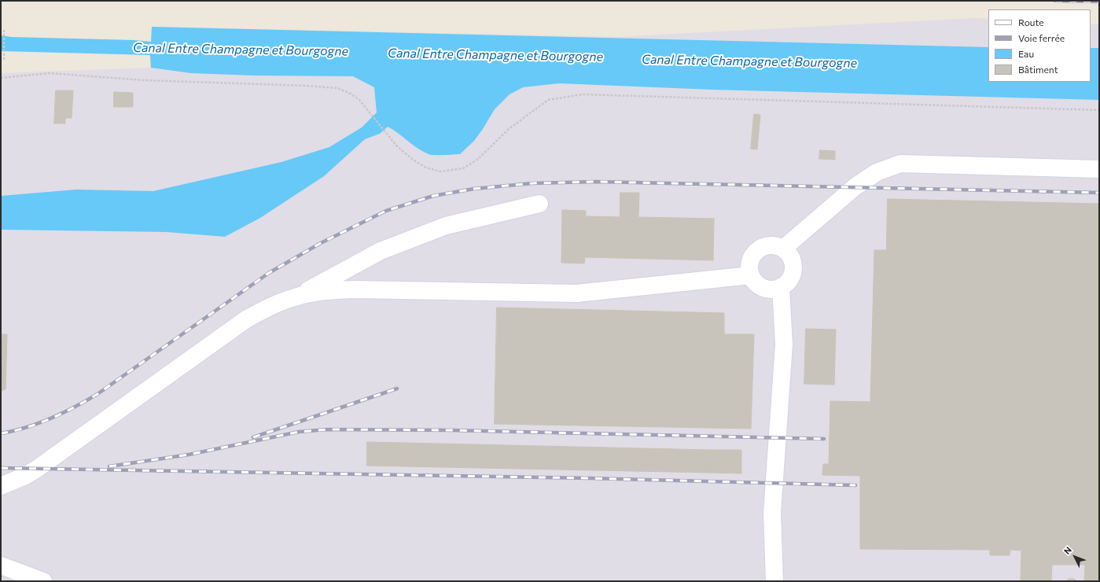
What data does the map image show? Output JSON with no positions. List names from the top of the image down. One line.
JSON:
{"water":["Canal Entre Champagne et Bourgogne"],"legend":["Route","Voie ferrée","Eau","Bâtiment"],"north":"top left"}
